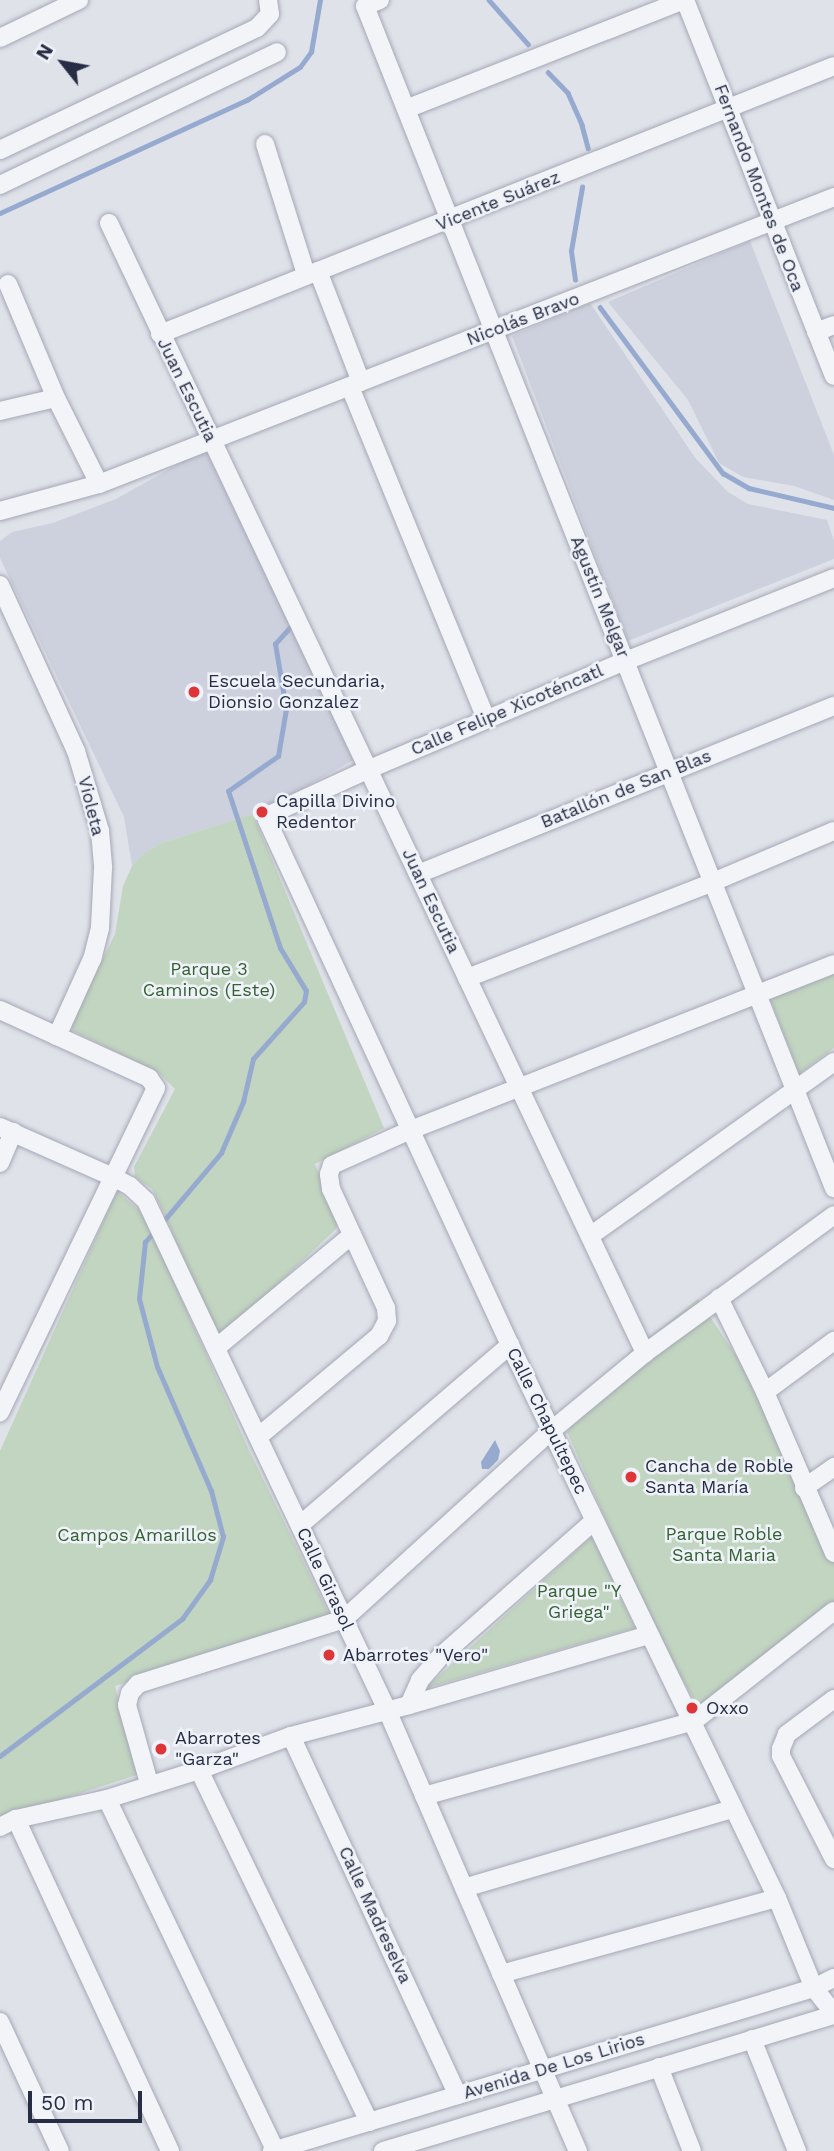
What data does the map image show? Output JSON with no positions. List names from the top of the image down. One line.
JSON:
{"streets":{"street":["Fernando Montes de Oca","Vicente Suárez","Nicolás Bravo","Juan Escutia","Agustín Melgar","Calle Felipe Xicoténcatl","Batallón de San Blas","Violeta","Calle Chapultepec","Calle Girasol","Calle Madreselva","Avenida De Los Lirios"]},"crossings":[["Fernando Montes de Oca","Vicente Suárez"],["Fernando Montes de Oca","Nicolás Bravo"],["Vicente Suárez","Juan Escutia"],["Vicente Suárez","Agustín Melgar"],["Nicolás Bravo","Juan Escutia"],["Nicolás Bravo","Agustín Melgar"],["Juan Escutia","Calle Felipe Xicoténcatl"],["Juan Escutia","Batallón de San Blas"],["Agustín Melgar","Calle Felipe Xicoténcatl"],["Agustín Melgar","Batallón de San Blas"],["Calle Felipe Xicoténcatl","Calle Chapultepec"],["Calle Chapultepec","Avenida De Los Lirios"],["Calle Girasol","Avenida De Los Lirios"],["Calle Madreselva","Avenida De Los Lirios"]],"parks":["Parque 3 Caminos (Este)","Campos Amarillos","Parque Roble Santa Maria","Parque \"Y Griega\""],"places":["Escuela Secundaria, Dionsio Gonzalez","Capilla Divino Redentor","Cancha de Roble Santa María","Abarrotes \"Vero\"","Oxxo","Abarrotes \"Garza\""],"scale_bar":"50 m","north":"top left"}
